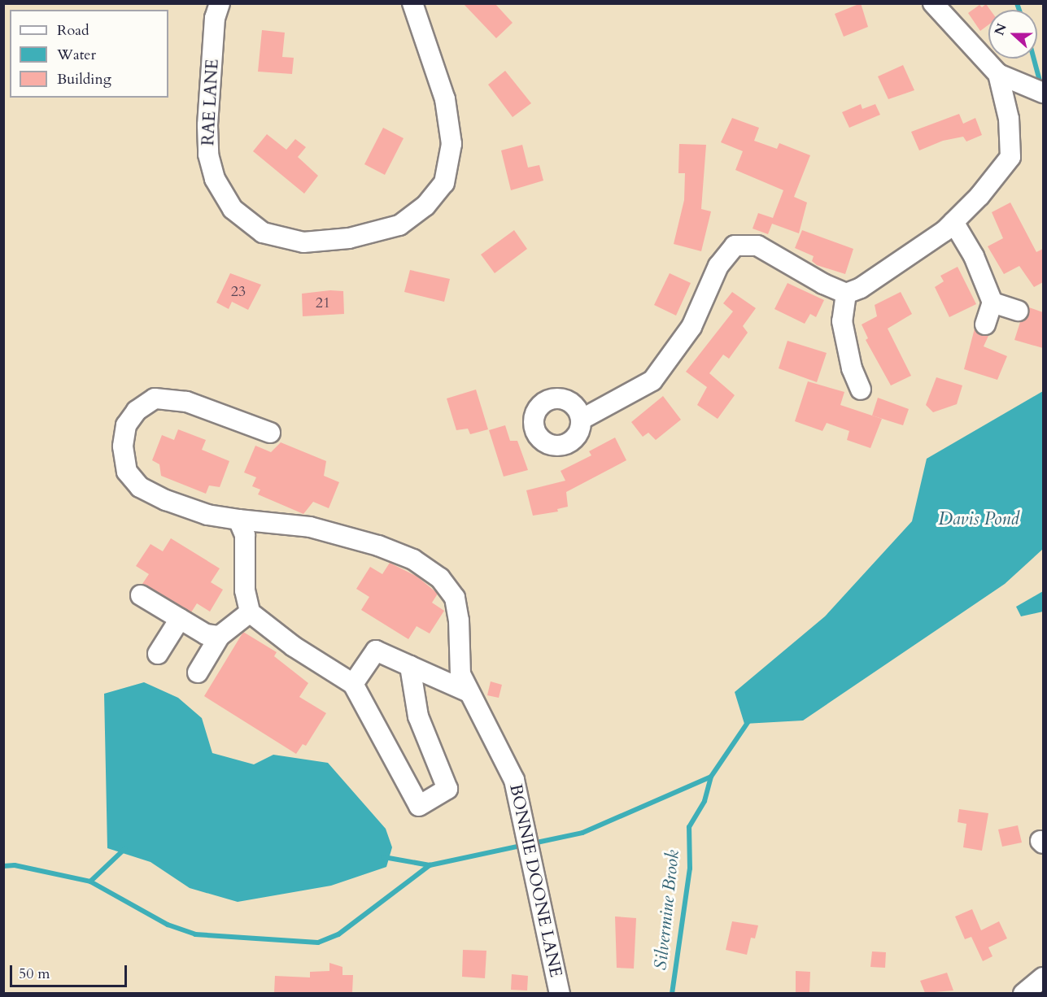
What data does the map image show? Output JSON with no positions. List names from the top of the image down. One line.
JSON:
{"streets":{"street":["RAE LANE","BONNIE DOONE LANE"]},"water":["Davis Pond","Silvermine Brook"],"house_numbers":["23","21"],"legend":["Road","Water","Building"],"scale_bar":"50 m","north":"left"}
